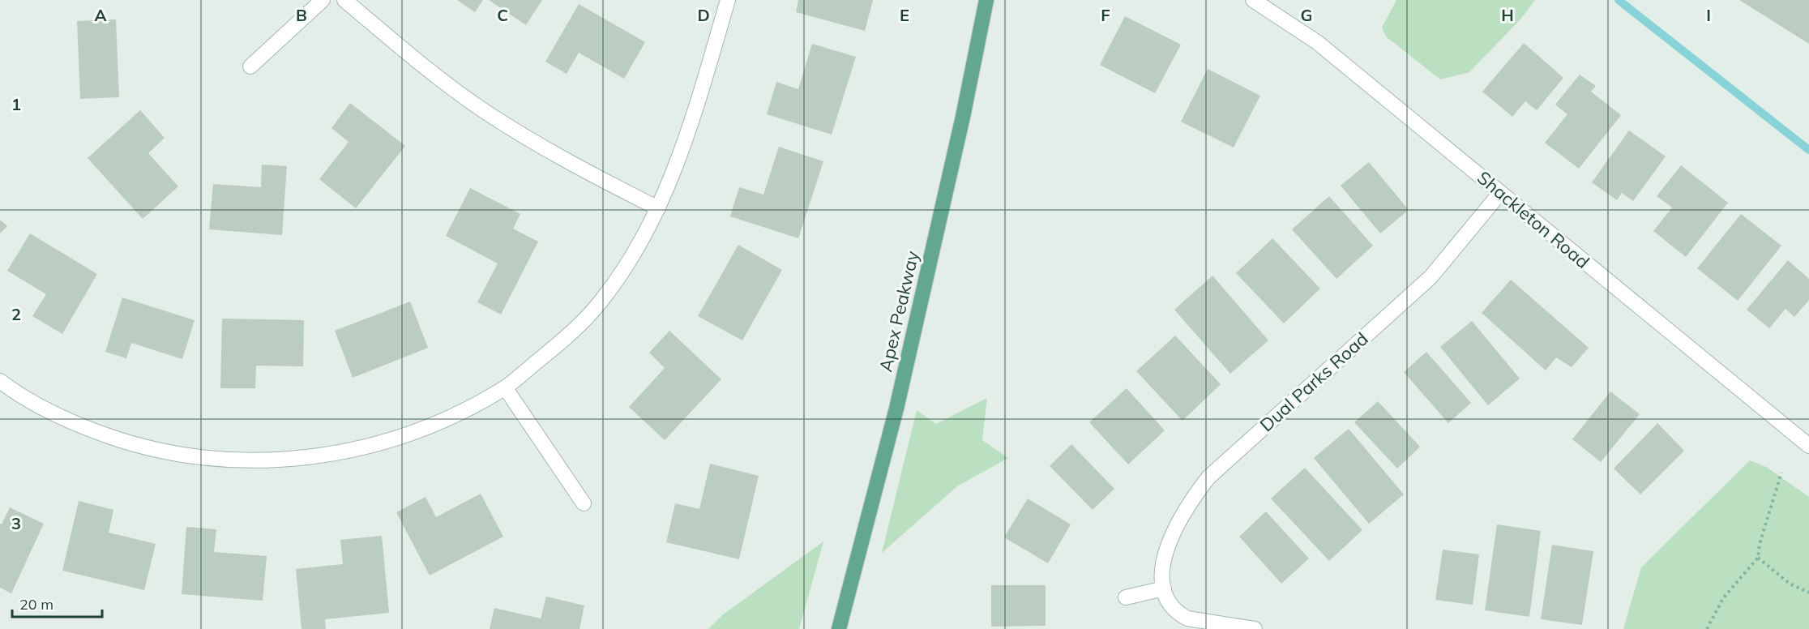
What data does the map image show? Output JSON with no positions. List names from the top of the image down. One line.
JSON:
{"streets":{"main road":["Apex Peakway"],"street":["Shackleton Road","Dual Parks Road"]},"crossings":[["Shackleton Road","Dual Parks Road"]],"scale_bar":"20 m","grid":{"columns":["A","B","C","D","E","F","G","H","I"],"rows":["1","2","3"]}}
